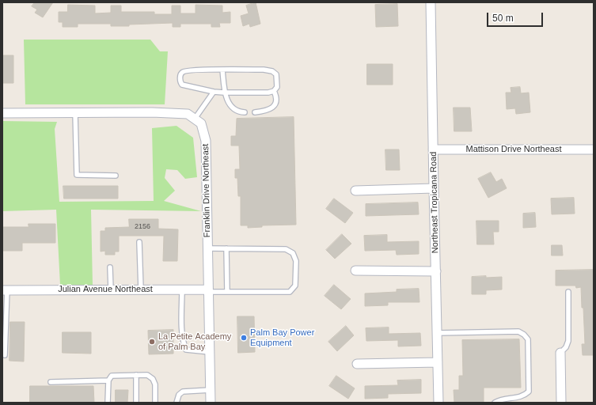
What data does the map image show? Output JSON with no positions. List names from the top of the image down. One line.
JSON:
{"streets":{"street":["Mattison Drive Northeast","Franklin Drive Northeast","Northeast Tropicana Road","Julian Avenue Northeast"]},"crossings":[["Mattison Drive Northeast","Northeast Tropicana Road"],["Franklin Drive Northeast","Julian Avenue Northeast"]],"places":["Palm Bay Power Equipment","La Petite Academy of Palm Bay"],"house_numbers":["2156"],"scale_bar":"50 m"}
